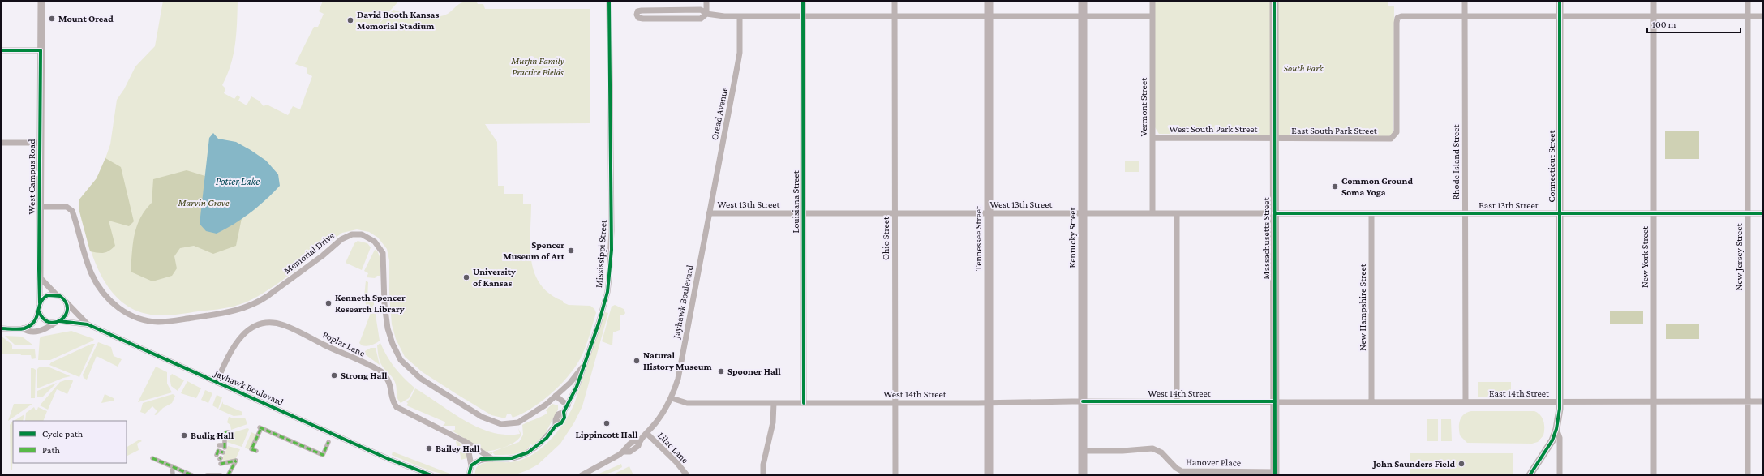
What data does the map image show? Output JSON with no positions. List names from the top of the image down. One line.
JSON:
{"streets":{"main road":["Kentucky Street","Tennessee Street","Massachusetts Street"],"street":["Vermont Street","Oread Avenue","West South Park Street","East South Park Street","Rhode Island Street","Connecticut Street","West Campus Road","Louisiana Street","West 13th Street","East 13th Street","Ohio Street","Memorial Drive","Mississippi Street","New York Street","New Jersey Street","Jayhawk Boulevard","New Hampshire Street","Poplar Lane","West 14th Street","East 14th Street","Lilac Lane","Hanover Place"]},"crossings":[["Vermont Street","West South Park Street"],["Vermont Street","West 13th Street"],["Oread Avenue","West 13th Street"],["Oread Avenue","Jayhawk Boulevard"],["West South Park Street","East South Park Street"],["West South Park Street","Massachusetts Street"],["East South Park Street","Rhode Island Street"],["East South Park Street","Massachusetts Street"],["Rhode Island Street","East 13th Street"],["Rhode Island Street","East 14th Street"],["Connecticut Street","East 13th Street"],["Connecticut Street","East 14th Street"],["West Campus Road","Memorial Drive"],["West Campus Road","Jayhawk Boulevard"],["Louisiana Street","West 13th Street"],["Louisiana Street","West 14th Street"],["West 13th Street","East 13th Street"],["West 13th Street","Kentucky Street"],["West 13th Street","Ohio Street"],["West 13th Street","Tennessee Street"],["West 13th Street","Massachusetts Street"],["West 13th Street","Jayhawk Boulevard"],["East 13th Street","Massachusetts Street"],["East 13th Street","New York Street"],["East 13th Street","New Jersey Street"],["East 13th Street","New Hampshire Street"],["Kentucky Street","West 14th Street"],["Kentucky Street","Hanover Place"],["Ohio Street","West 14th Street"],["Tennessee Street","West 14th Street"],["Massachusetts Street","West 14th Street"],["Massachusetts Street","East 14th Street"],["Massachusetts Street","Hanover Place"],["Memorial Drive","Mississippi Street"],["Mississippi Street","Poplar Lane"],["New York Street","East 14th Street"],["New Jersey Street","East 14th Street"],["Jayhawk Boulevard","Poplar Lane"],["Jayhawk Boulevard","West 14th Street"],["Jayhawk Boulevard","Lilac Lane"],["New Hampshire Street","East 14th Street"],["West 14th Street","East 14th Street"]],"water":["Potter Lake"],"parks":["Murfin Family Practice Fields","South Park","Marvin Grove"],"places":["Mount Oread","David Booth Kansas Memorial Stadium","Common Ground Soma Yoga","Spencer Museum of Art","University of Kansas","Kenneth Spencer Research Library","Natural History Museum","Spooner Hall","Strong Hall","Lippincott Hall","Budig Hall","Bailey Hall","John Saunders Field"],"legend":["Cycle path","Path"],"scale_bar":"100 m"}
